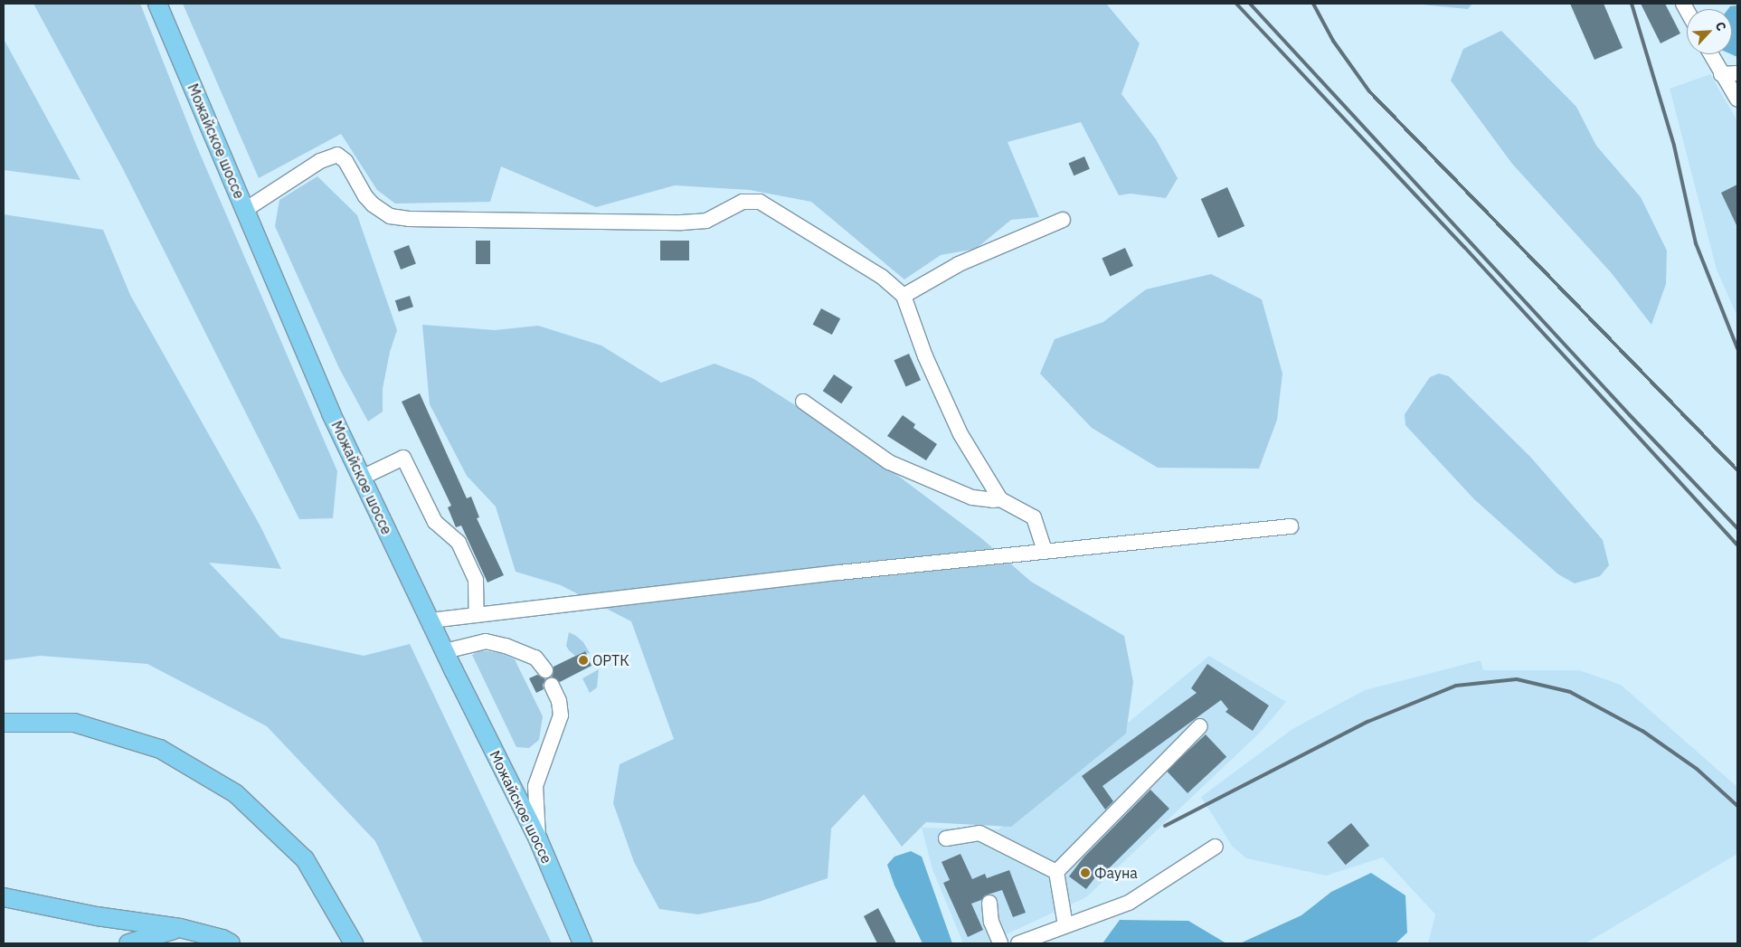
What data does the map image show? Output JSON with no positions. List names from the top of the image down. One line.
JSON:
{"streets":{"main road":["Можайское шоссе"]},"places":["ОРТК","Фауна"],"north":"top right"}
